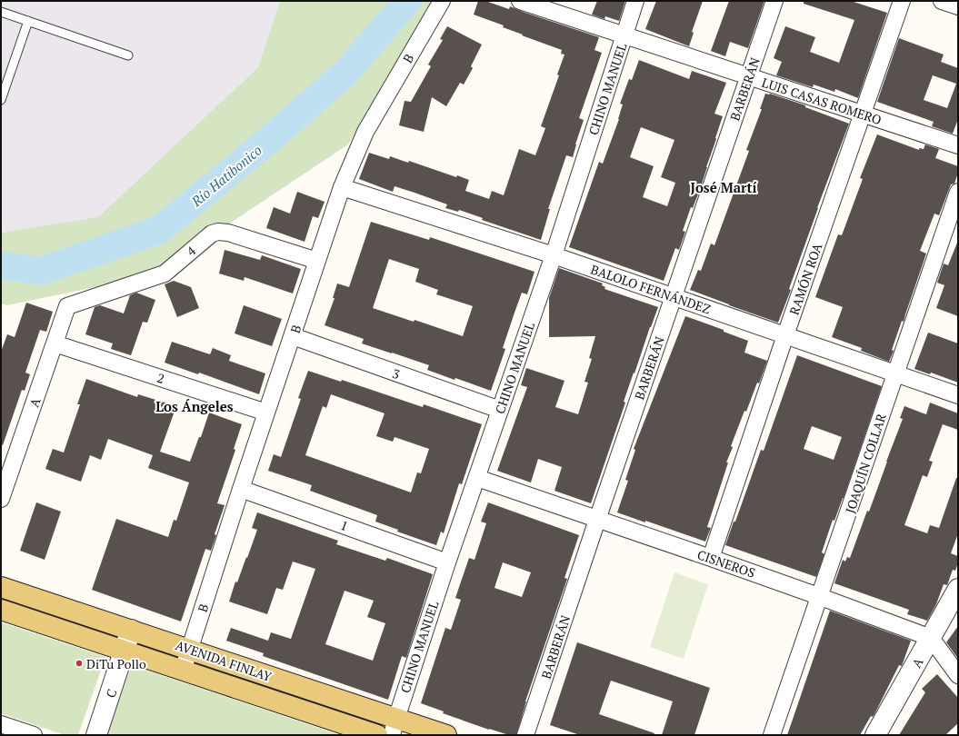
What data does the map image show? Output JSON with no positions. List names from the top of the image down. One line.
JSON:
{"streets":{"main road":["AVENIDA FINLAY"],"street":["B","CHINO MANUEL","BARBERÁN","LUIS CASAS ROMERO","4","RAMÓN ROA","BALOLO FERNÁNDEZ","3","2","A","JOAQUÍN COLLAR","1","CISNEROS","C"]},"crossings":[["B","4"],["B","BALOLO FERNÁNDEZ"],["B","3"],["B","2"],["B","1"],["B","AVENIDA FINLAY"],["CHINO MANUEL","LUIS CASAS ROMERO"],["CHINO MANUEL","BALOLO FERNÁNDEZ"],["CHINO MANUEL","3"],["CHINO MANUEL","1"],["CHINO MANUEL","CISNEROS"],["CHINO MANUEL","AVENIDA FINLAY"],["BARBERÁN","LUIS CASAS ROMERO"],["BARBERÁN","BALOLO FERNÁNDEZ"],["BARBERÁN","CISNEROS"],["LUIS CASAS ROMERO","RAMÓN ROA"],["4","A"],["RAMÓN ROA","BALOLO FERNÁNDEZ"],["RAMÓN ROA","CISNEROS"],["BALOLO FERNÁNDEZ","JOAQUÍN COLLAR"],["2","A"],["A","CISNEROS"],["JOAQUÍN COLLAR","CISNEROS"],["AVENIDA FINLAY","C"]],"districts":["José Martí","Los Ángeles"],"water":["Río Hatibonico"],"places":["DiTu Pollo"]}
